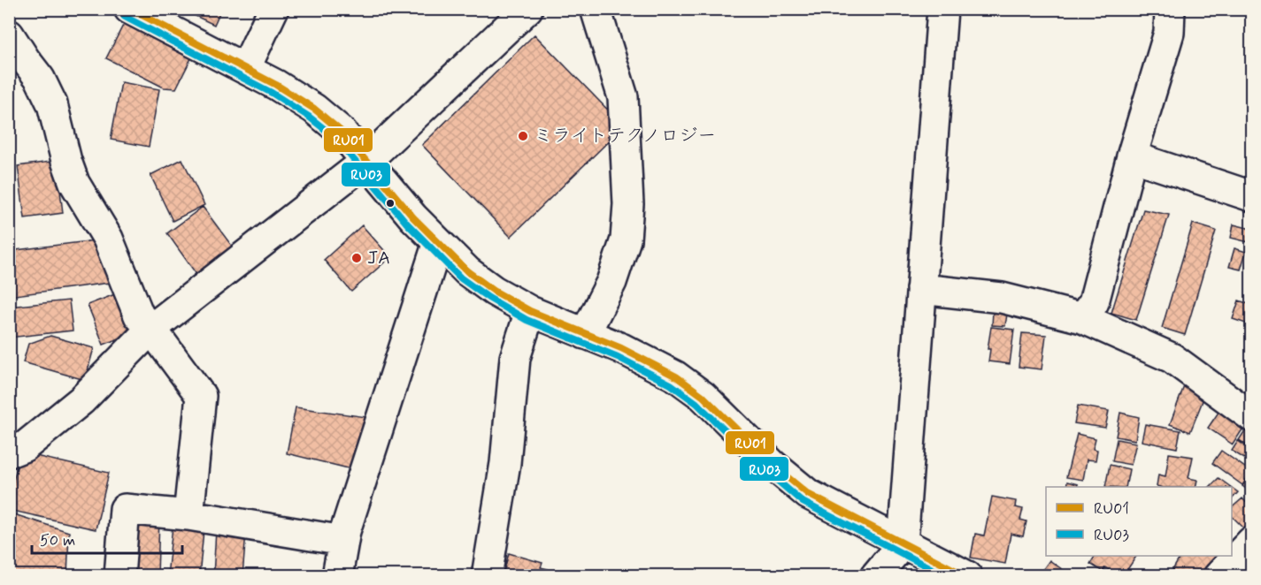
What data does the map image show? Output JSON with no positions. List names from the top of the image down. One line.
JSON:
{"places":["ミライトテクノロジー","JA"],"lines":["transit line RU01","transit line RU03"],"legend":["RU01","RU03"],"scale_bar":"50 m"}
